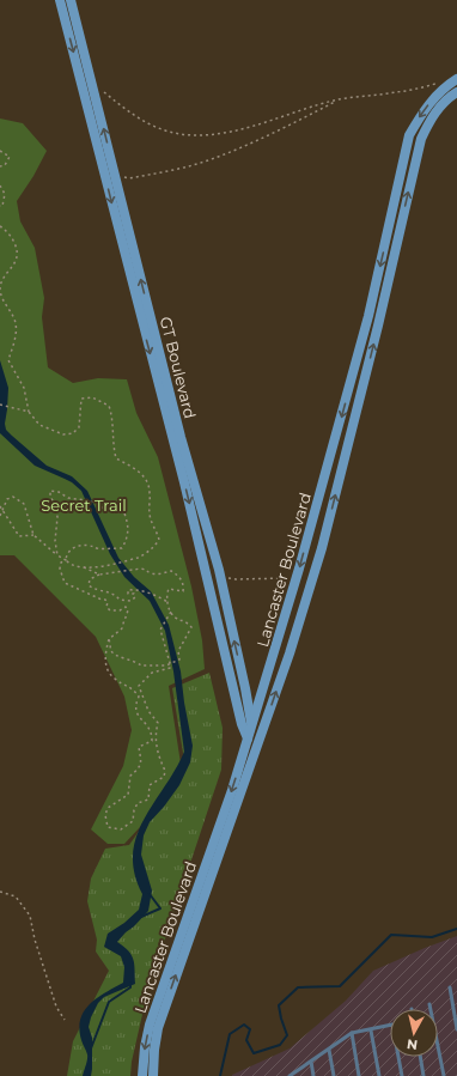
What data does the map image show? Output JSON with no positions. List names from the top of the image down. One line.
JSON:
{"streets":{"main road":["GT Boulevard","Lancaster Boulevard"]},"crossings":[["GT Boulevard","Lancaster Boulevard"]],"parks":["Secret Trail"],"north":"bottom"}
